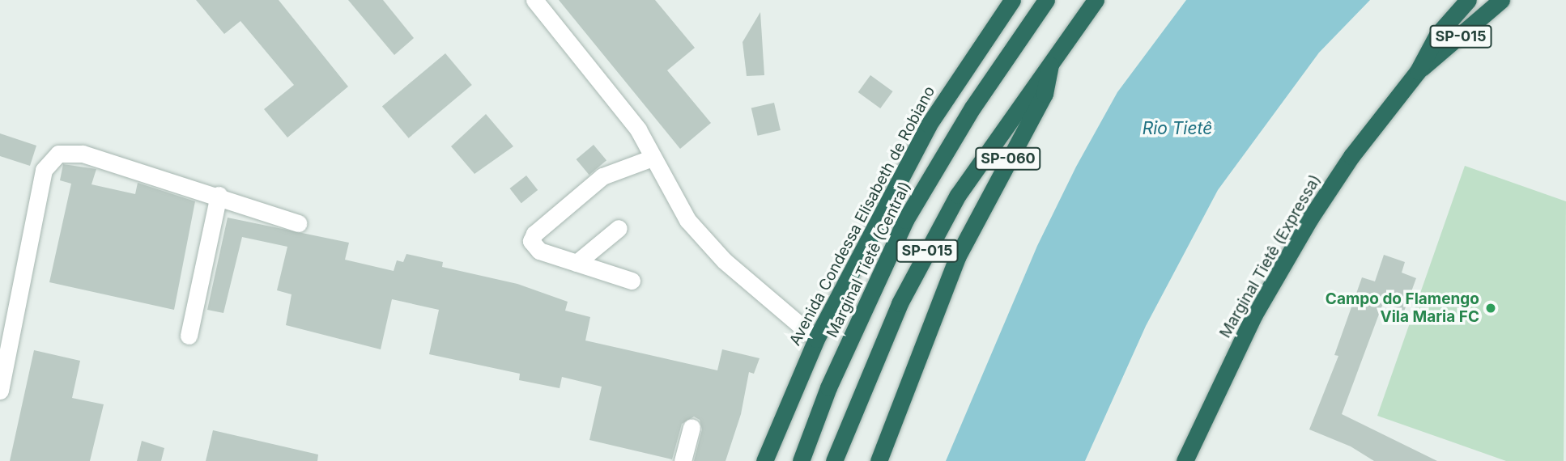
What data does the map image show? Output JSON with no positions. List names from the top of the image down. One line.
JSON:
{"streets":{"highway":["SP-015","SP-060","Avenida Condessa Elisabeth de Robiano","Marginal Tietê (Expressa)","Marginal Tietê (Central)"]},"crossings":[["SP-015","SP-060"],["SP-015","Marginal Tietê (Expressa)"]],"water":["Rio Tietê"],"places":["Campo do Flamengo Vila Maria FC"]}
